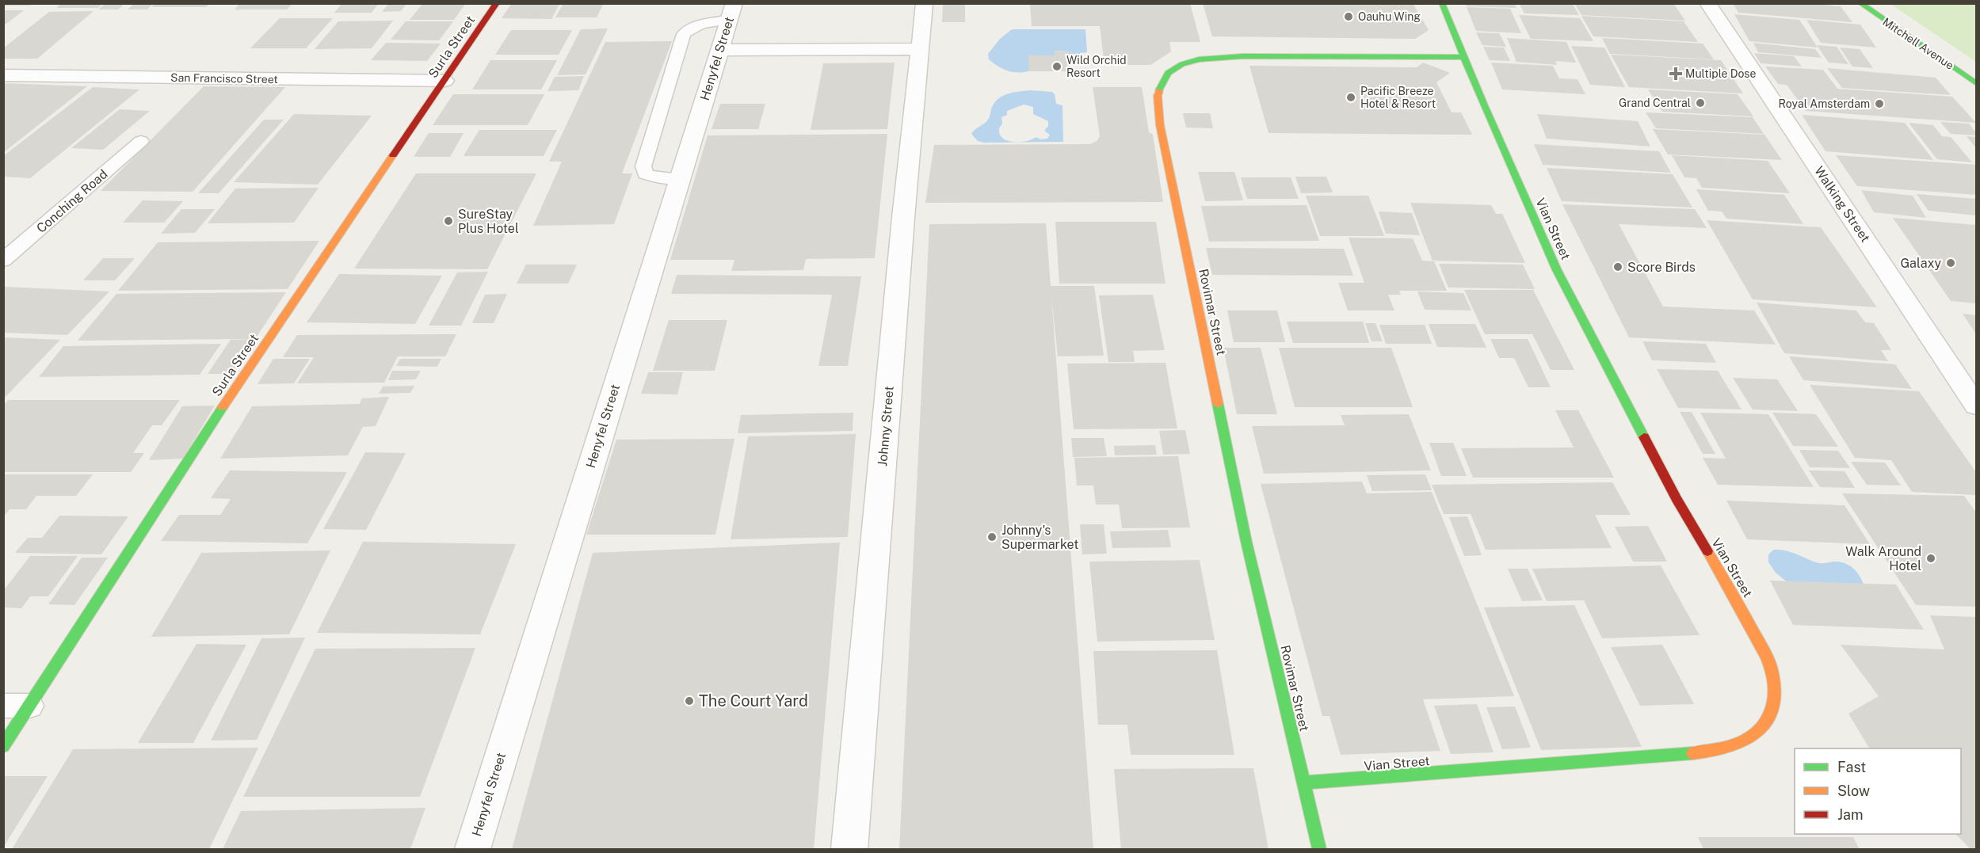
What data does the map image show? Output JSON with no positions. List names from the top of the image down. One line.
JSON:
{"streets":{"street":["Mitchell Avenue","Surla Street","Henyfel Street","San Francisco Street","Walking Street","Vian Street","Rovimar Street","Johnny Street"],"lane":["Conching Road"]},"crossings":[["Surla Street","San Francisco Street"],["Vian Street","Rovimar Street"]],"places":{"other":["Oauhu Wing","Wild Orchid Resort","Pacific Breeze Hotel & Resort","Grand Central","Royal Amsterdam","SureStay Plus Hotel","Galaxy","Score Birds","Johnny's Supermarket","Walk Around Hotel","The Court Yard"],"health":["Multiple Dose"]},"legend":["Fast","Slow","Jam"]}
